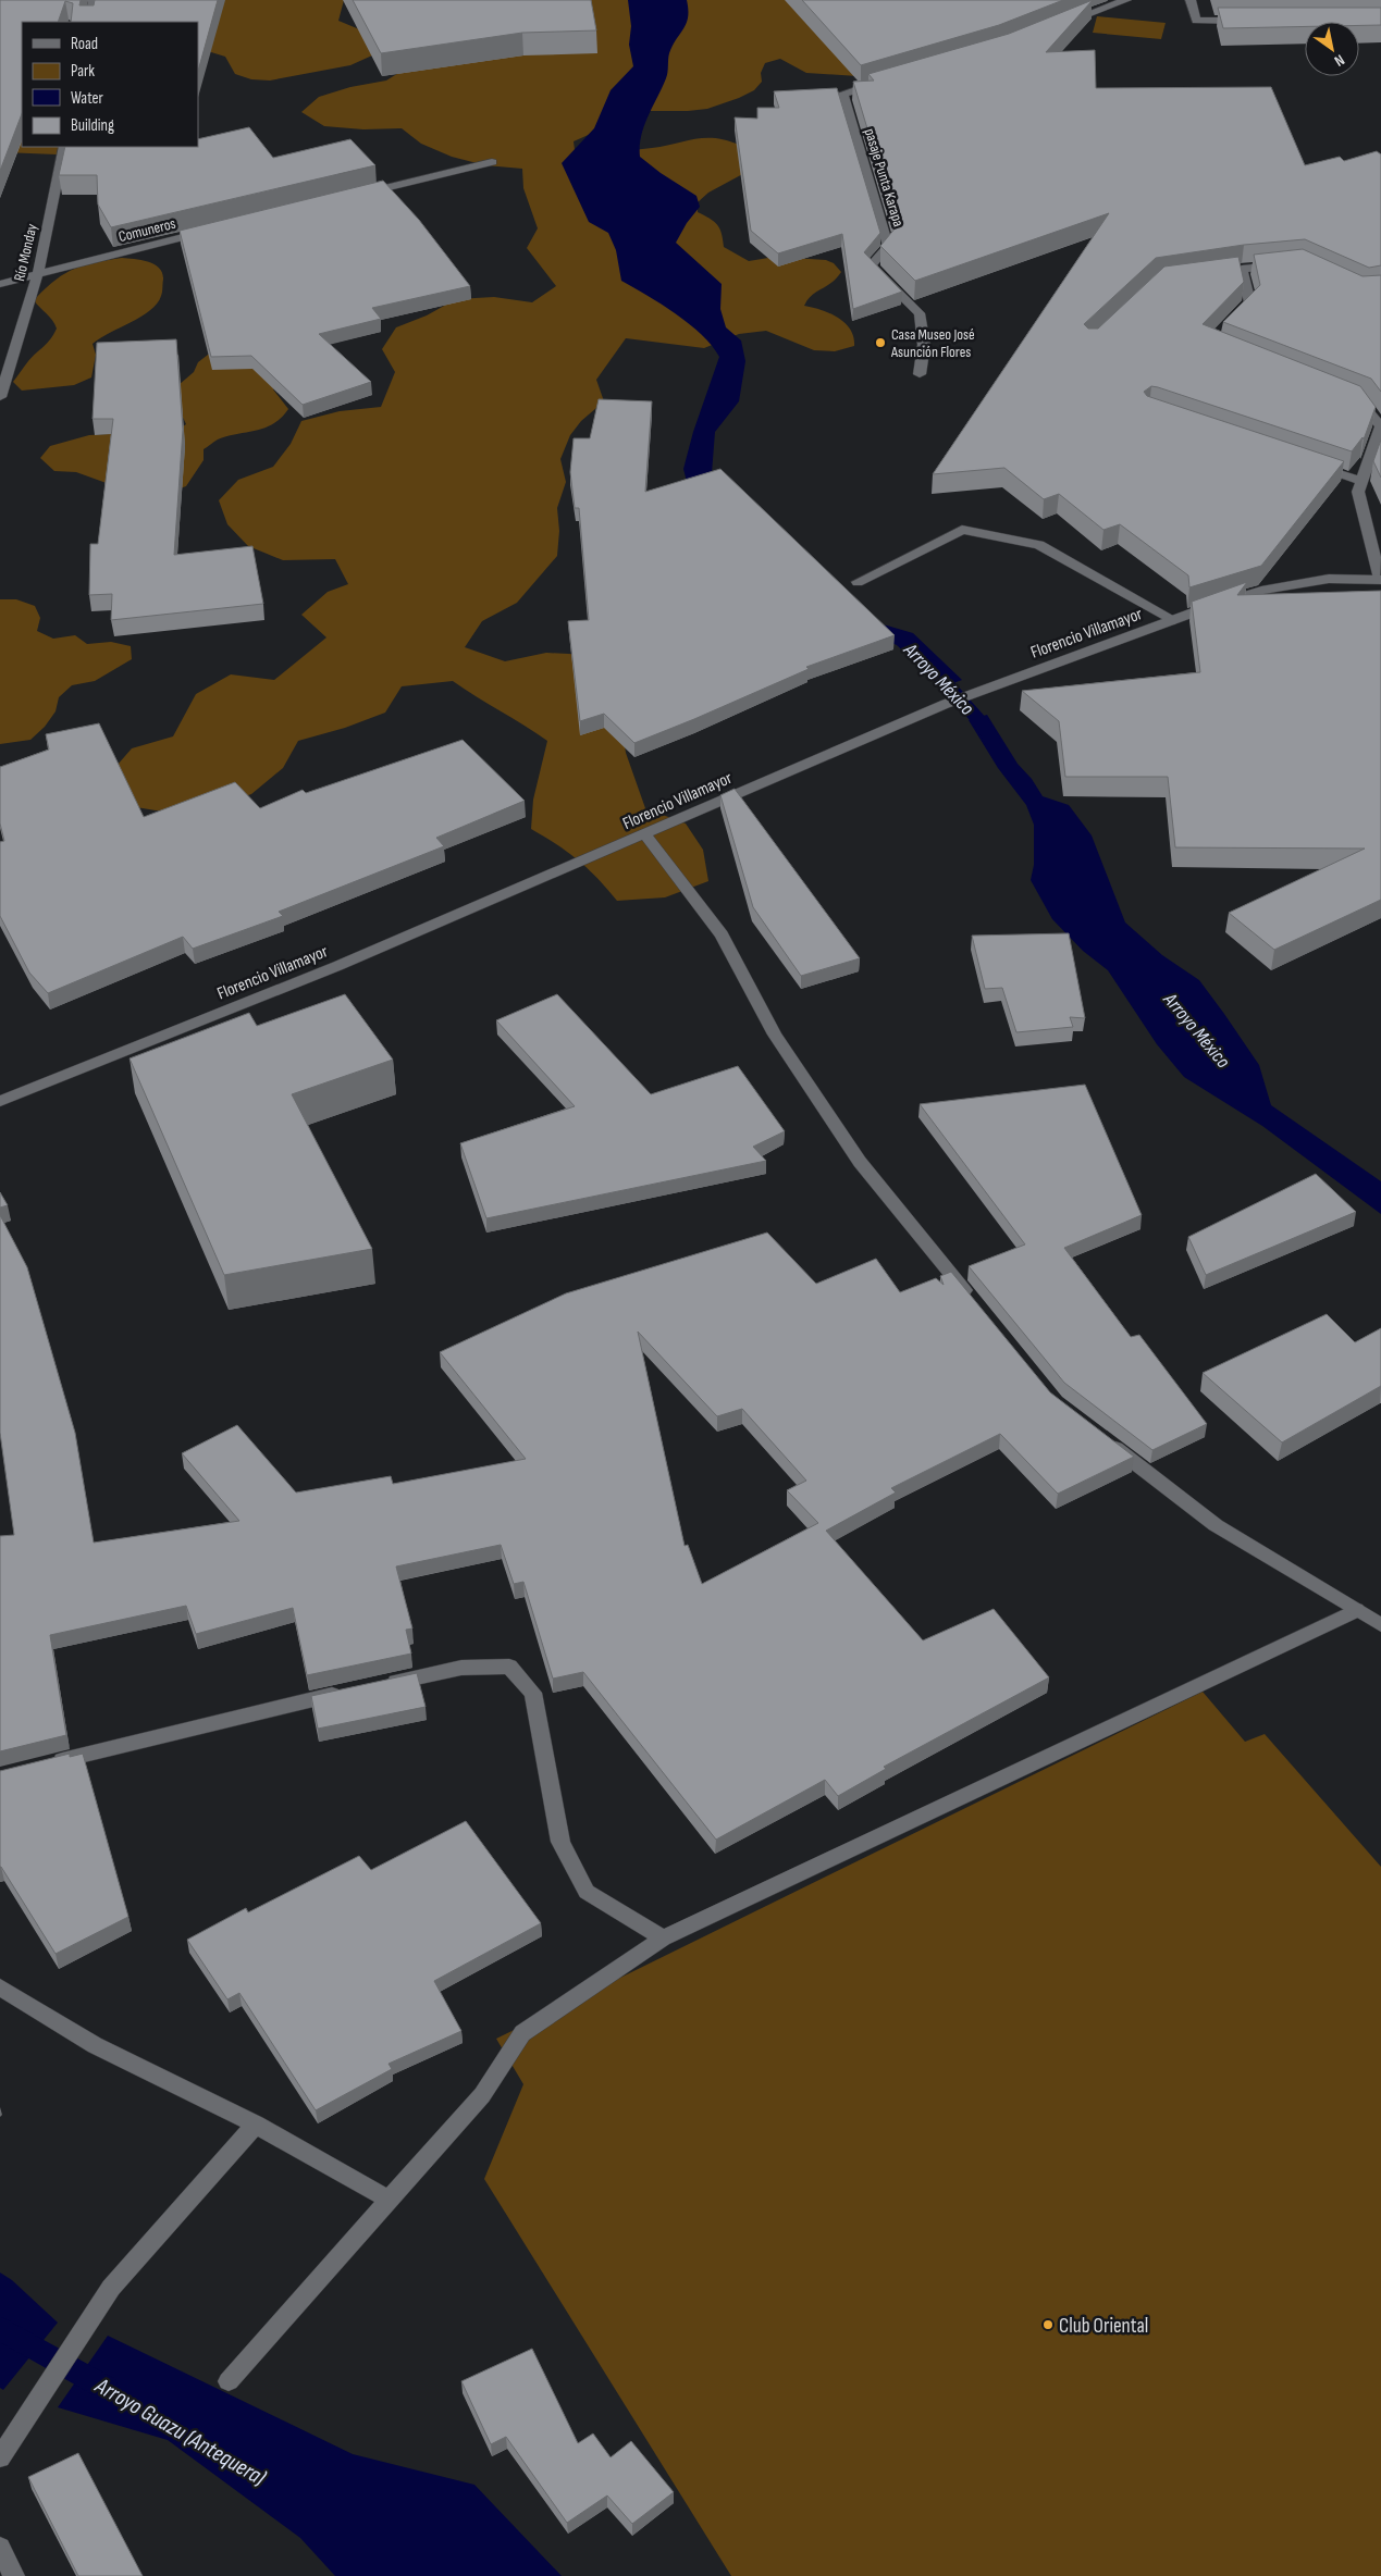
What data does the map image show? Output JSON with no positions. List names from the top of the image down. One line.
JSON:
{"streets":{"street":["pasaje Punta Karapa","Comuneros","Río Monday","Florencio Villamayor"]},"crossings":[["Comuneros","Río Monday"]],"water":["Arroyo México","Arroyo Guazu (Antequera)"],"places":["Casa Museo José Asunción Flores","Club Oriental"],"legend":["Road","Park","Water","Building"],"north":"bottom right"}
